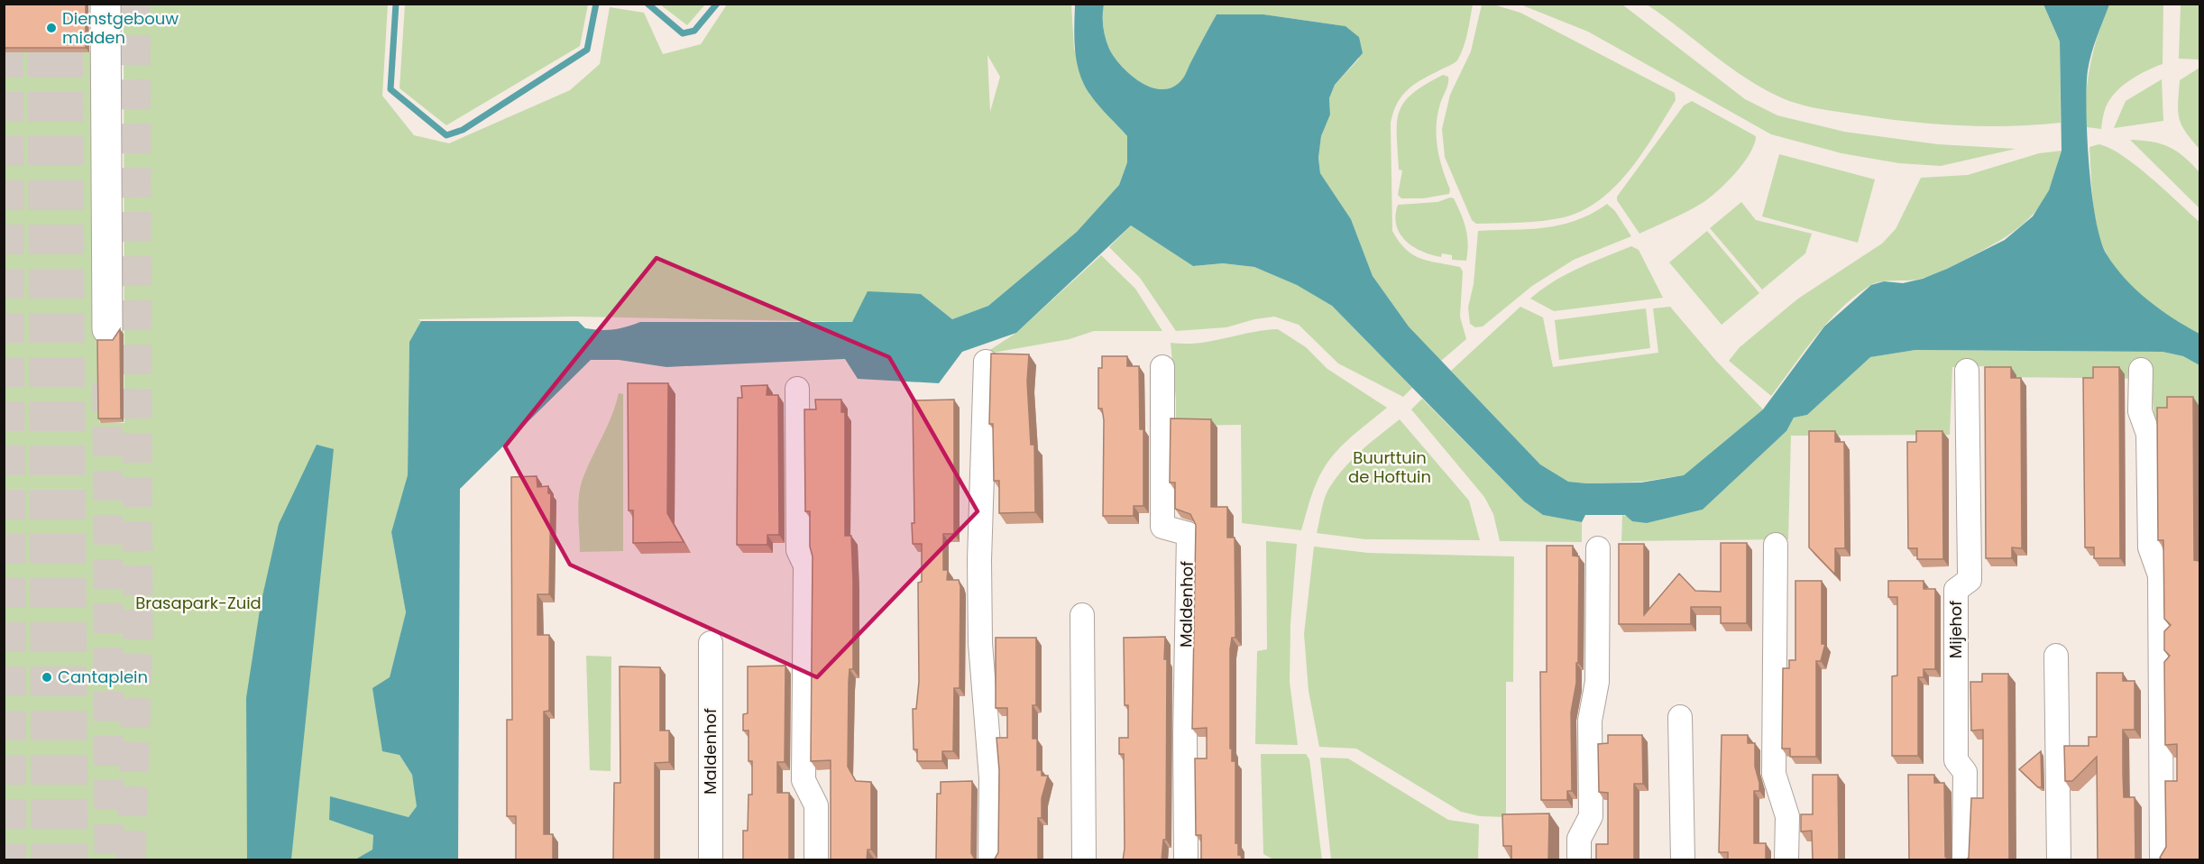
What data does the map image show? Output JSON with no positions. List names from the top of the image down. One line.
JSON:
{"streets":{"street":["Maldenhof","Mijehof"]},"parks":["Buurttuin de Hoftuin","Brasapark-Zuid"],"places":["Dienstgebouw midden","Cantaplein"]}
